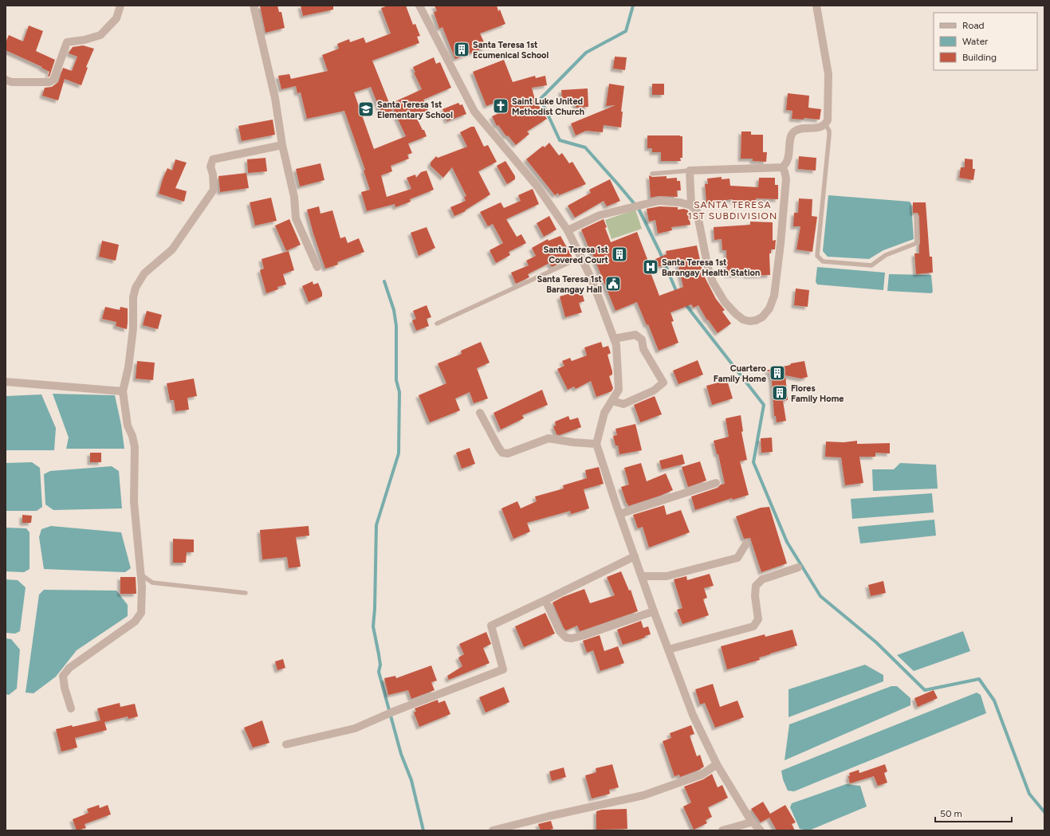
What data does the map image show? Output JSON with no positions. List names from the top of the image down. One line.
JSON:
{"districts":["SANTA TERESA 1ST SUBDIVISION"],"places":{"building":["Santa Teresa 1st Ecumenical School","Santa Teresa 1st Covered Court","Cuartero Family Home","Flores Family Home"],"church":["Saint Luke United Methodist Church"],"school or university":["Santa Teresa 1st Elementary School"],"hospital":["Santa Teresa 1st Barangay Health Station"],"public building":["Santa Teresa 1st Barangay Hall"]},"legend":["Road","Water","Building"],"scale_bar":"50 m"}
